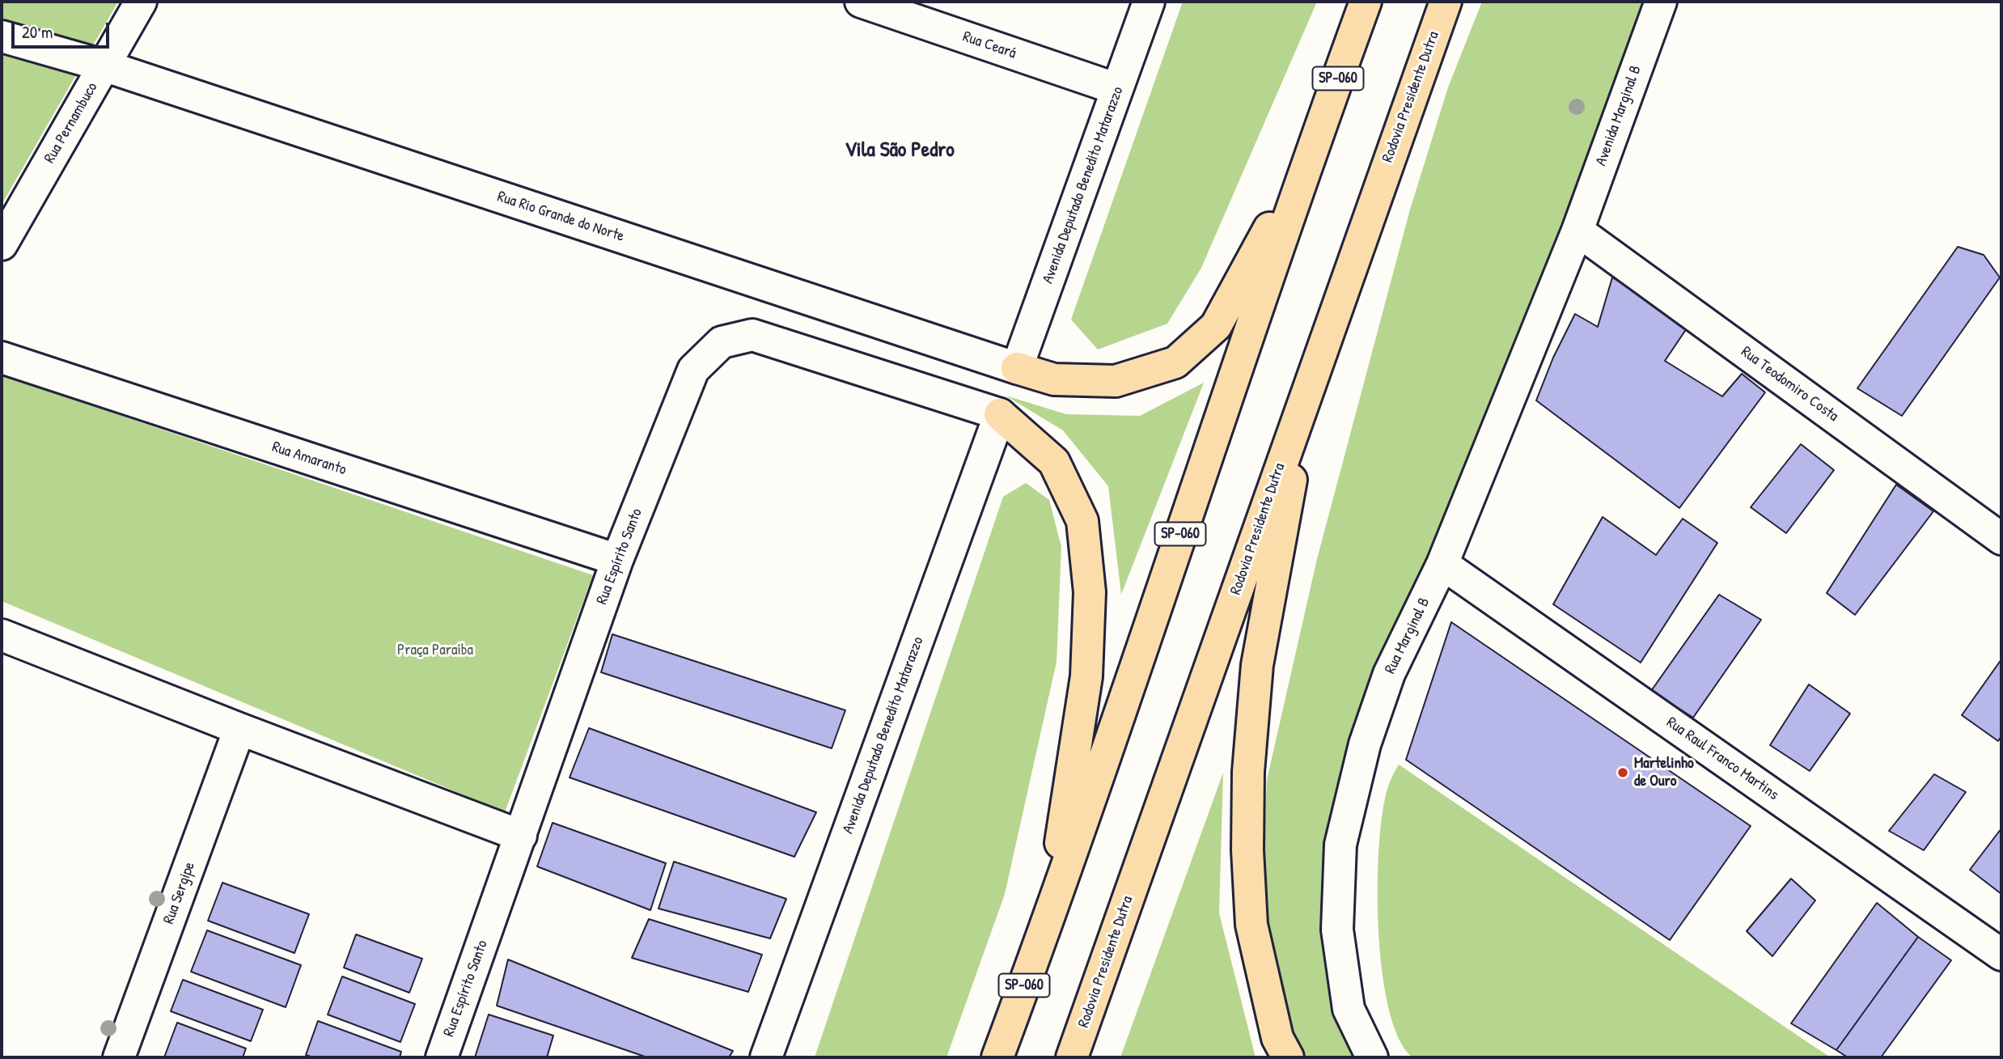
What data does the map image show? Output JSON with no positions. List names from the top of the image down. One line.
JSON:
{"streets":{"highway":["SP-060","Rodovia Presidente Dutra"],"street":["Rua Ceará","Avenida Marginal B","Rua Pernambuco","Avenida Deputado Benedito Matarazzo","Rua Rio Grande do Norte","Rua Teodomiro Costa","Rua Amaranto","Rua Espírito Santo","Rua Marginal B","Rua Raul Franco Martins","Rua Sergipe"]},"crossings":[["Rua Ceará","Avenida Deputado Benedito Matarazzo"],["Avenida Marginal B","Rua Teodomiro Costa"],["Avenida Marginal B","Rua Marginal B"],["Rua Pernambuco","Rua Rio Grande do Norte"],["Avenida Deputado Benedito Matarazzo","Rua Rio Grande do Norte"],["Avenida Deputado Benedito Matarazzo","Rua Espírito Santo"],["Rua Teodomiro Costa","Rua Marginal B"],["Rua Amaranto","Rua Espírito Santo"],["Rua Marginal B","Rua Raul Franco Martins"]],"districts":["Vila São Pedro"],"parks":["Praça Paraíba"],"places":["Martelinho de Ouro"],"scale_bar":"20 m"}
